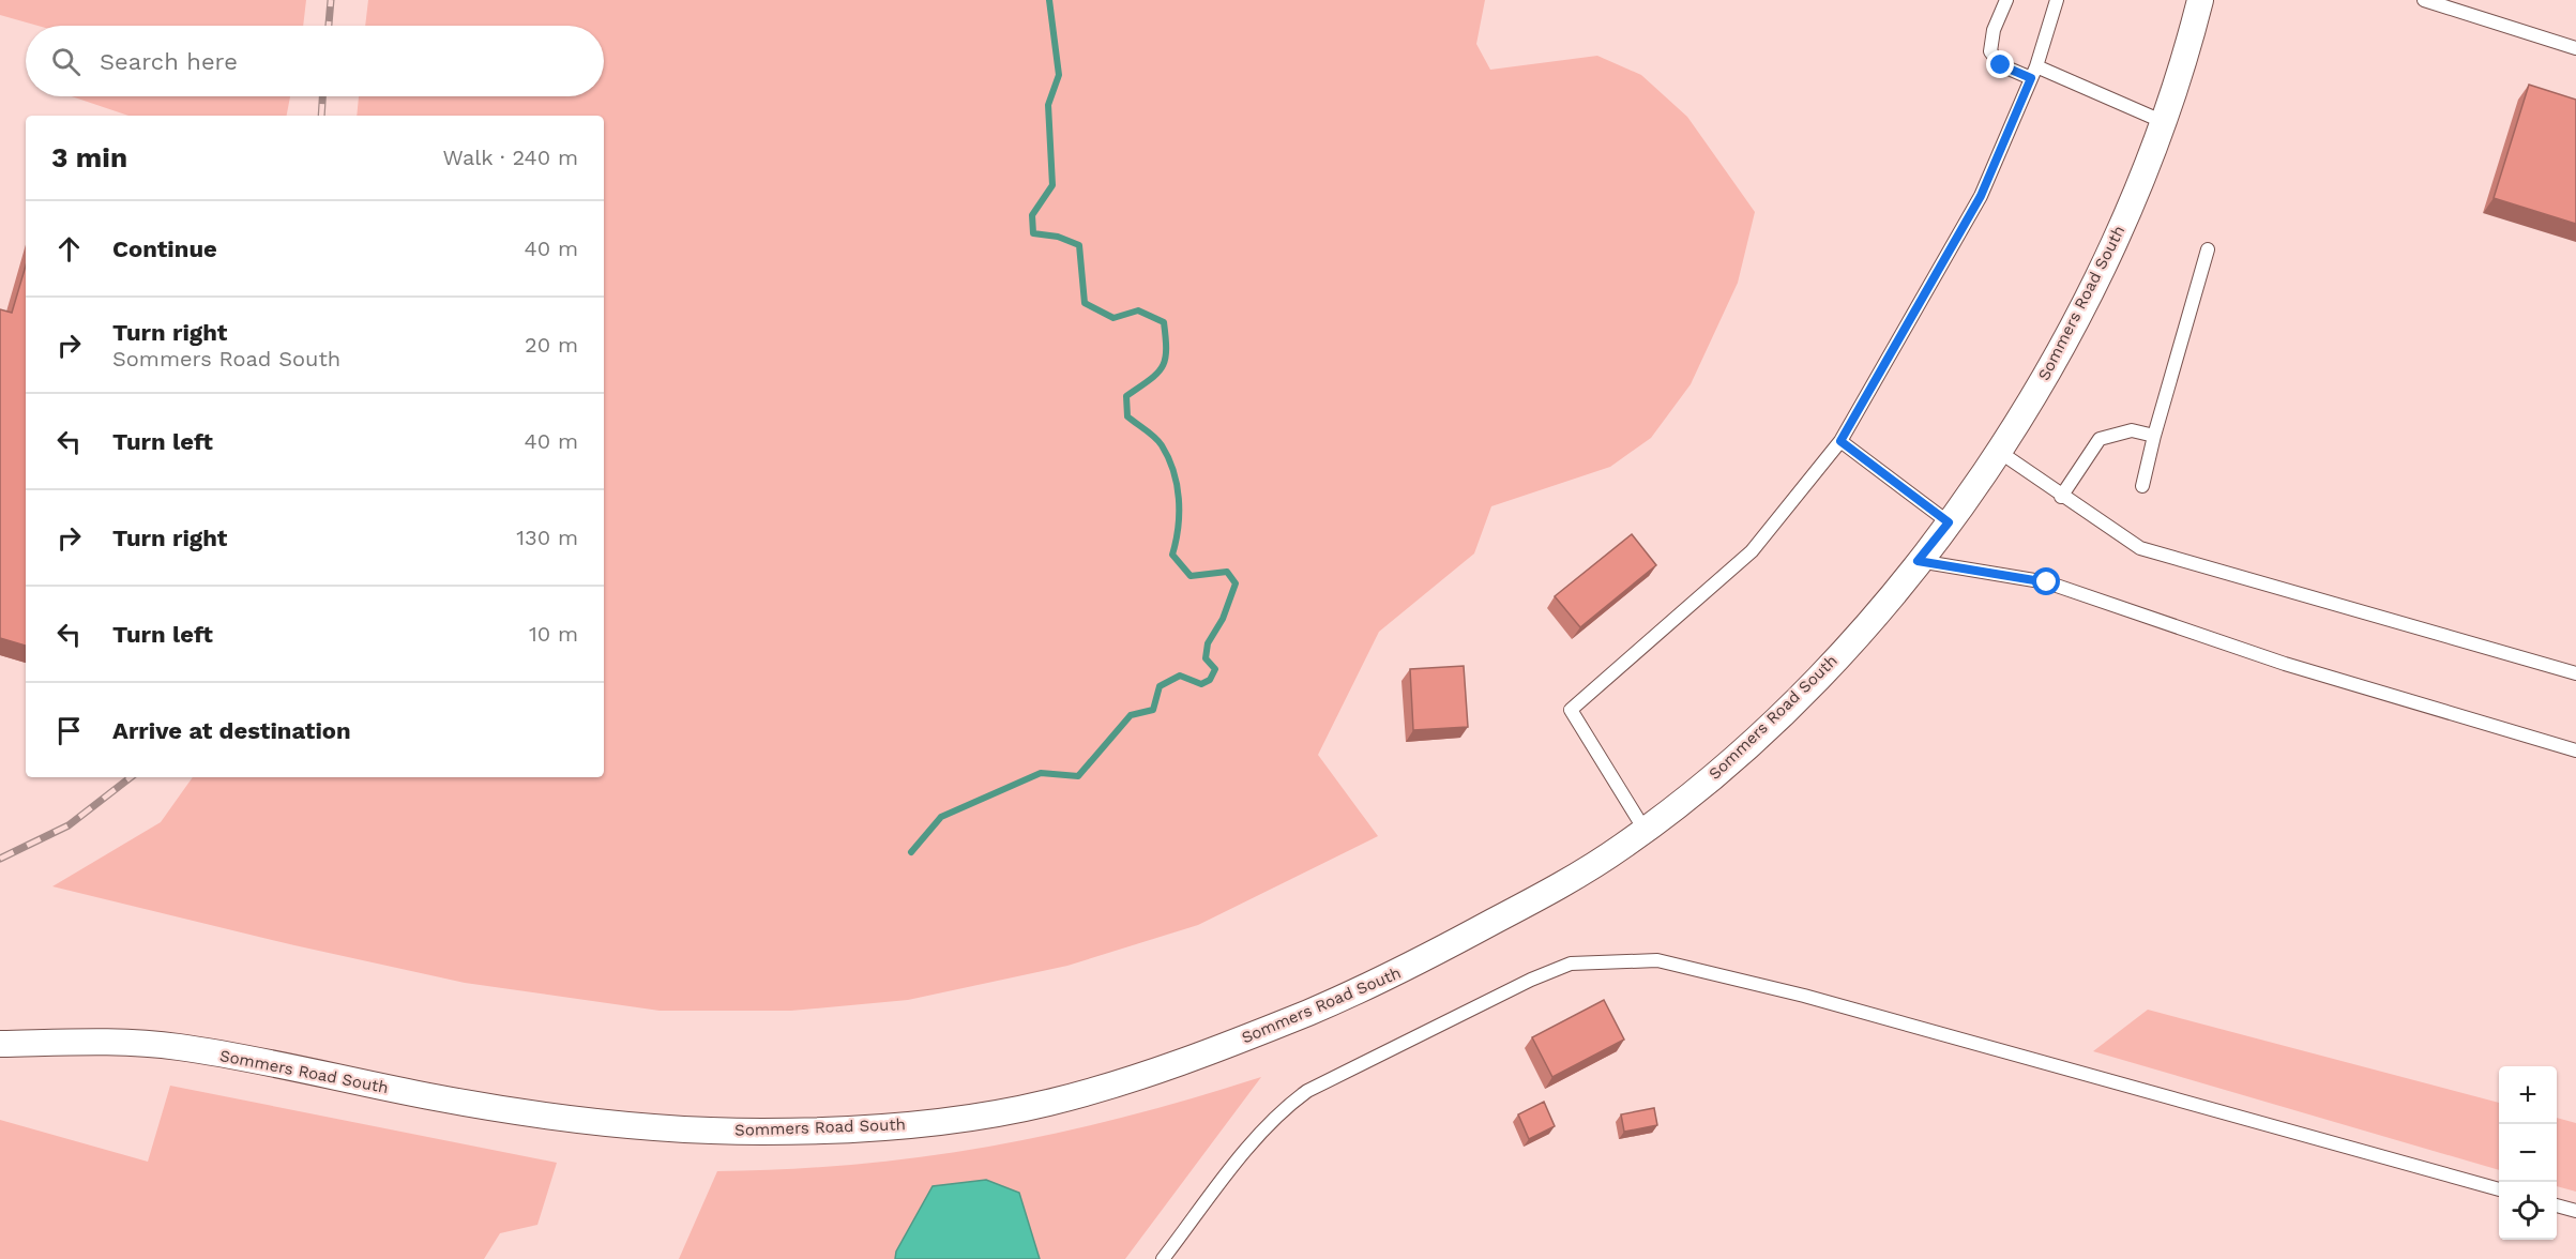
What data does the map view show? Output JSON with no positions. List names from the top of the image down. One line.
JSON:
{"streets":{"street":["Sommers Road South"]},"page":{"search":"Search here","heading":["3 min","Walk · 240 m"],"list":[["Continue","40 m"],["Turn right","Sommers Road South","20 m"],["Turn left","40 m"],["Turn right","130 m"],["Turn left","10 m"],"Arrive at destination"],"map_buttons":["+","−"]}}
